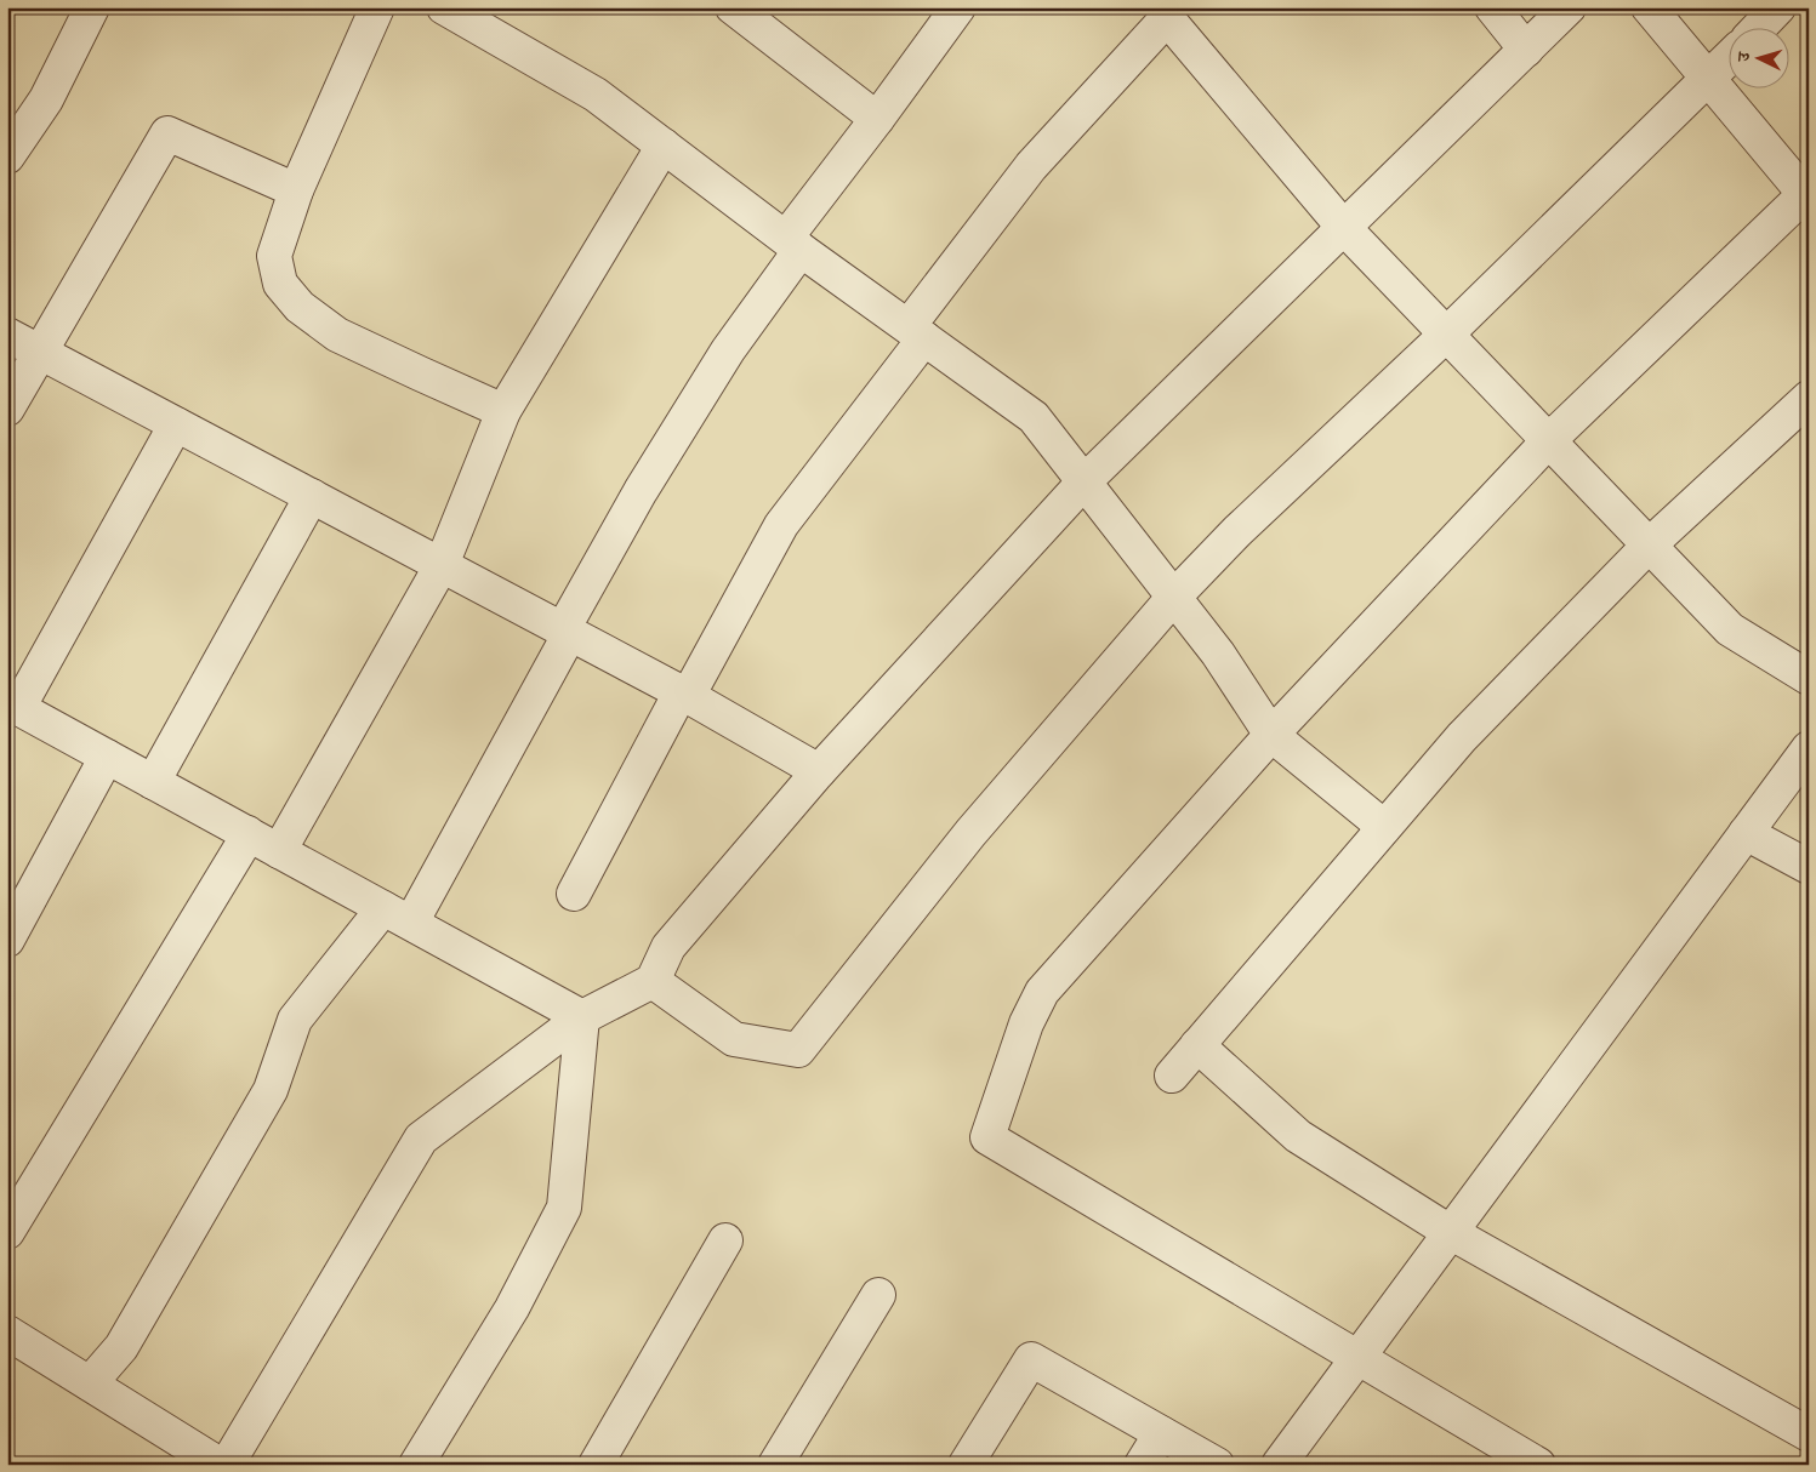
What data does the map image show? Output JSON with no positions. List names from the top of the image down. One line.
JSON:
{"north":"left"}
